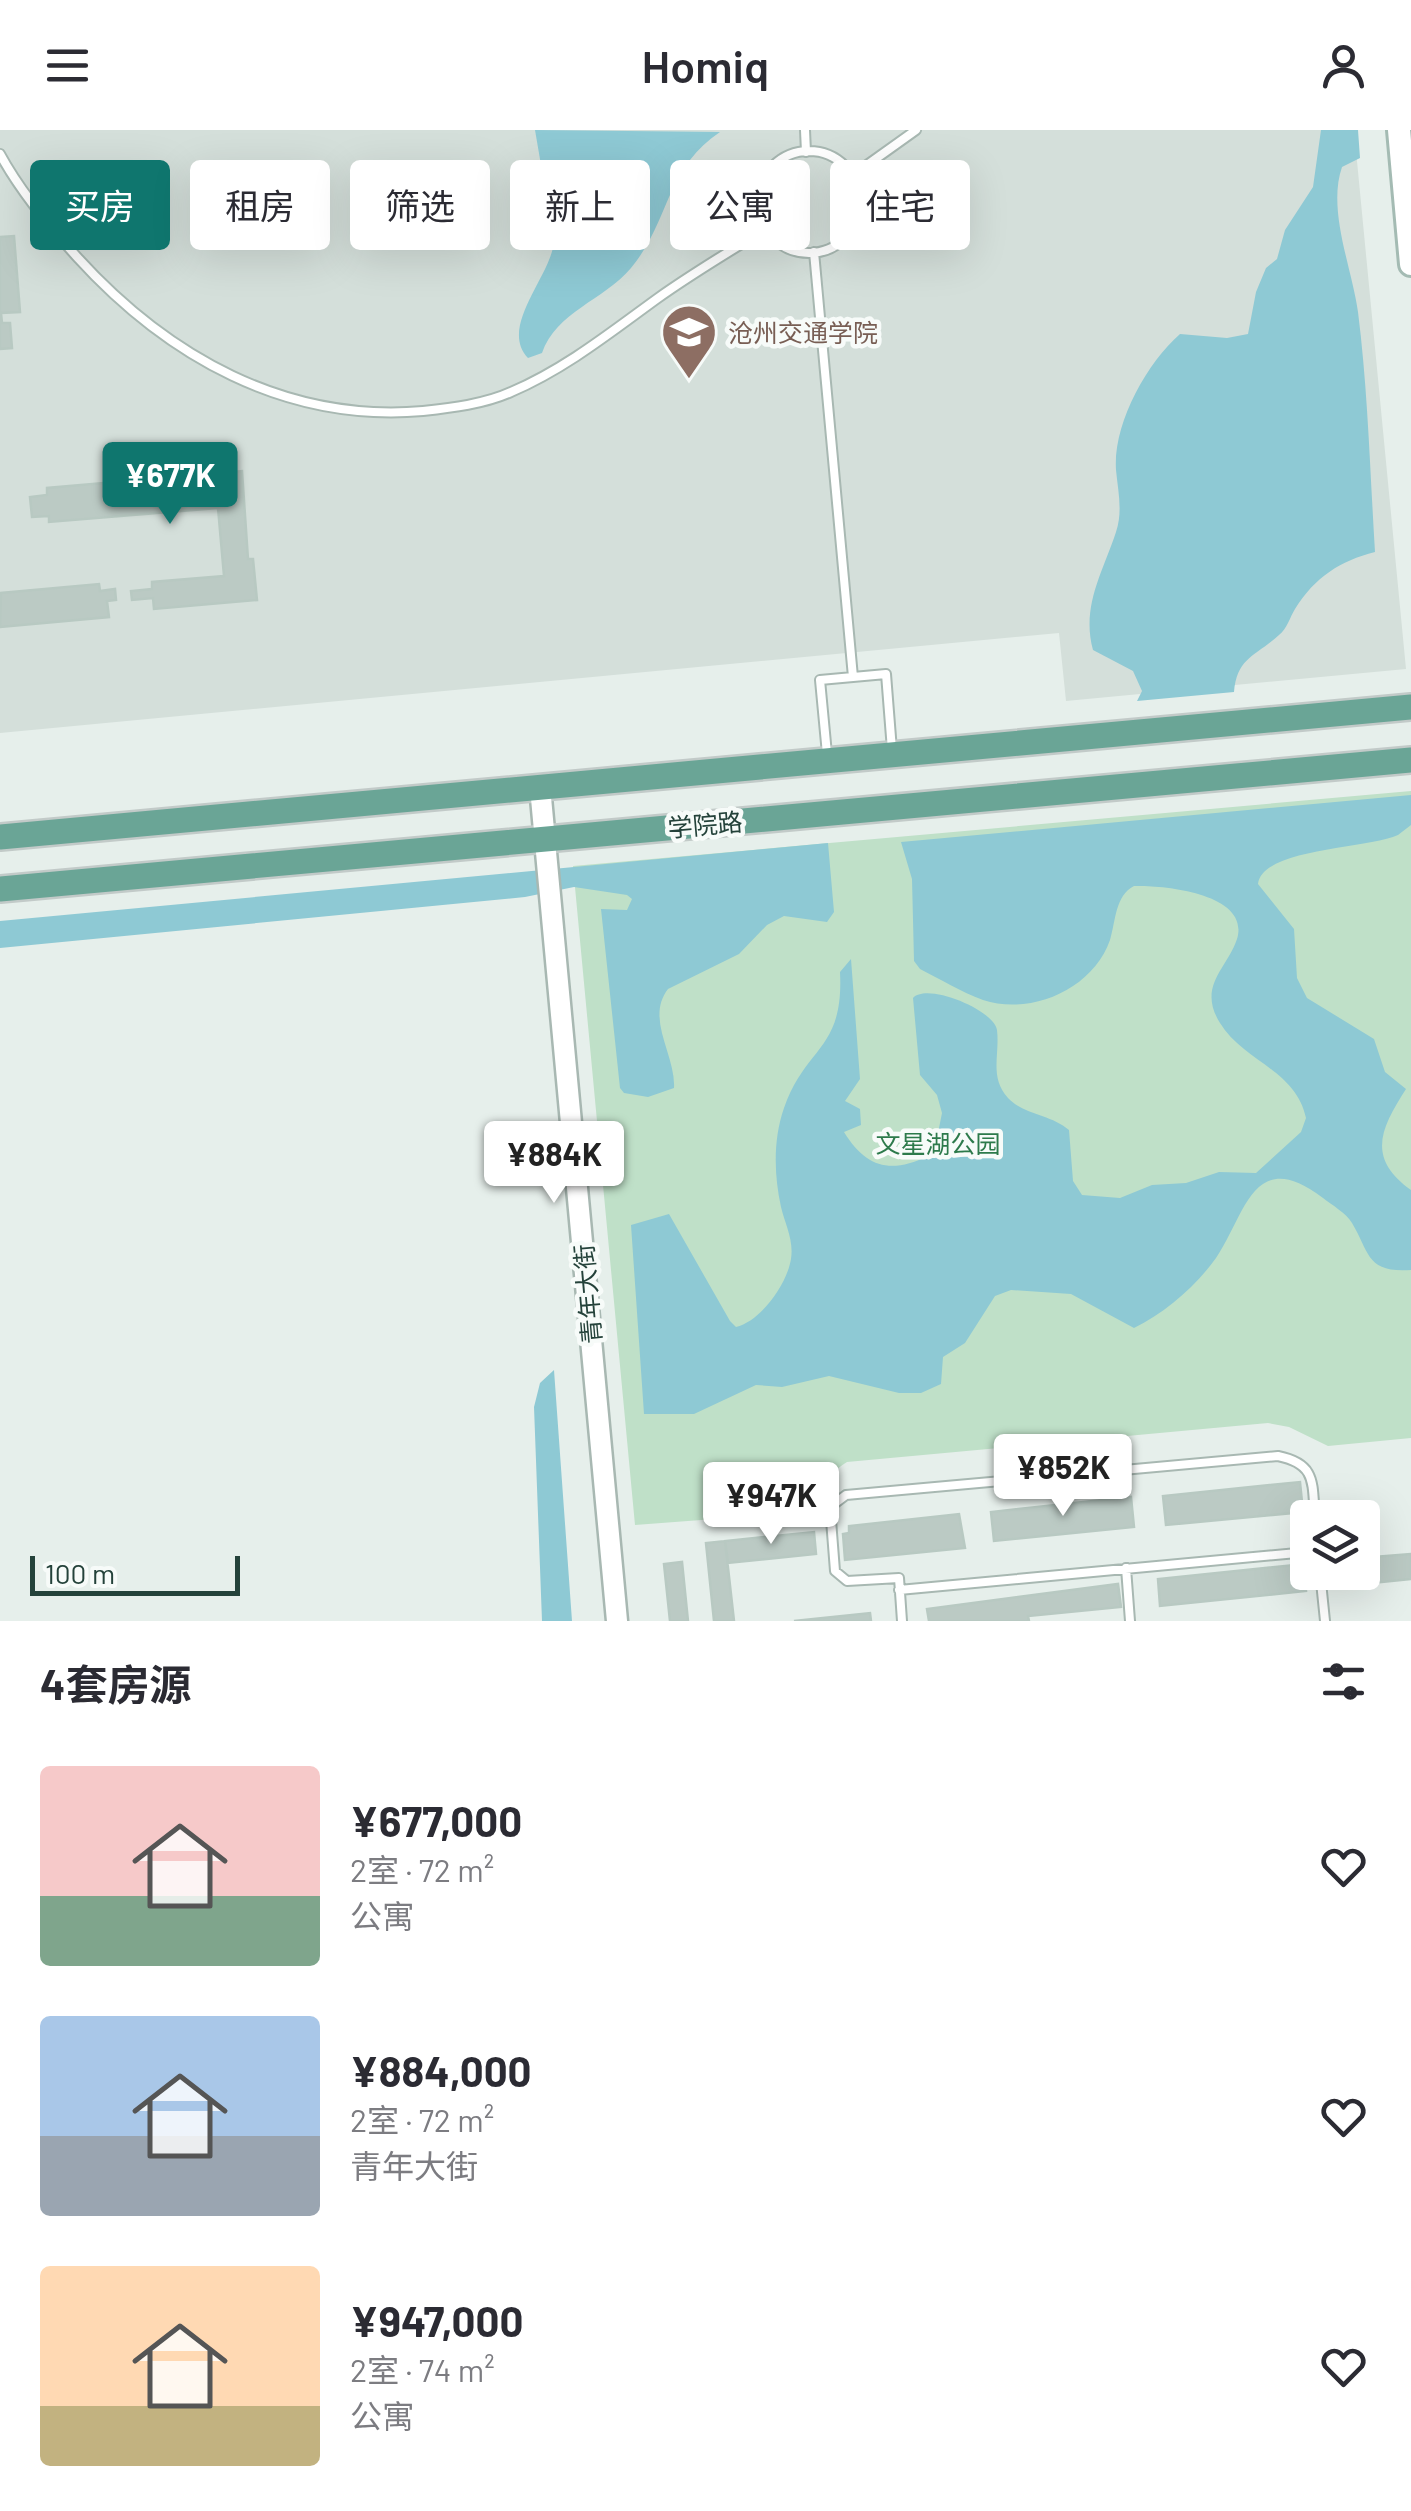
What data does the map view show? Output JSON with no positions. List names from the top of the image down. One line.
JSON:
{"streets":{"main road":["学院路"],"street":["青年大街"]},"crossings":[["学院路","青年大街"]],"parks":["文星湖公园"],"places":{"school or university":["沧州交通学院"]},"scale_bar":"100 m","page":{"header":"Homiq","chip":["买房","租房","筛选","新上","公寓","住宅"],"price":["¥677K","¥884K","¥852K","¥947K"],"scale":"100 m","heading":"4套房源","list":[{"name":"¥677,000","note":"2室 · 72 m² · 公寓"},{"name":"¥884,000","note":"2室 · 72 m² · 青年大街"},{"name":"¥947,000","note":"2室 · 74 m² · 公寓"}]}}
